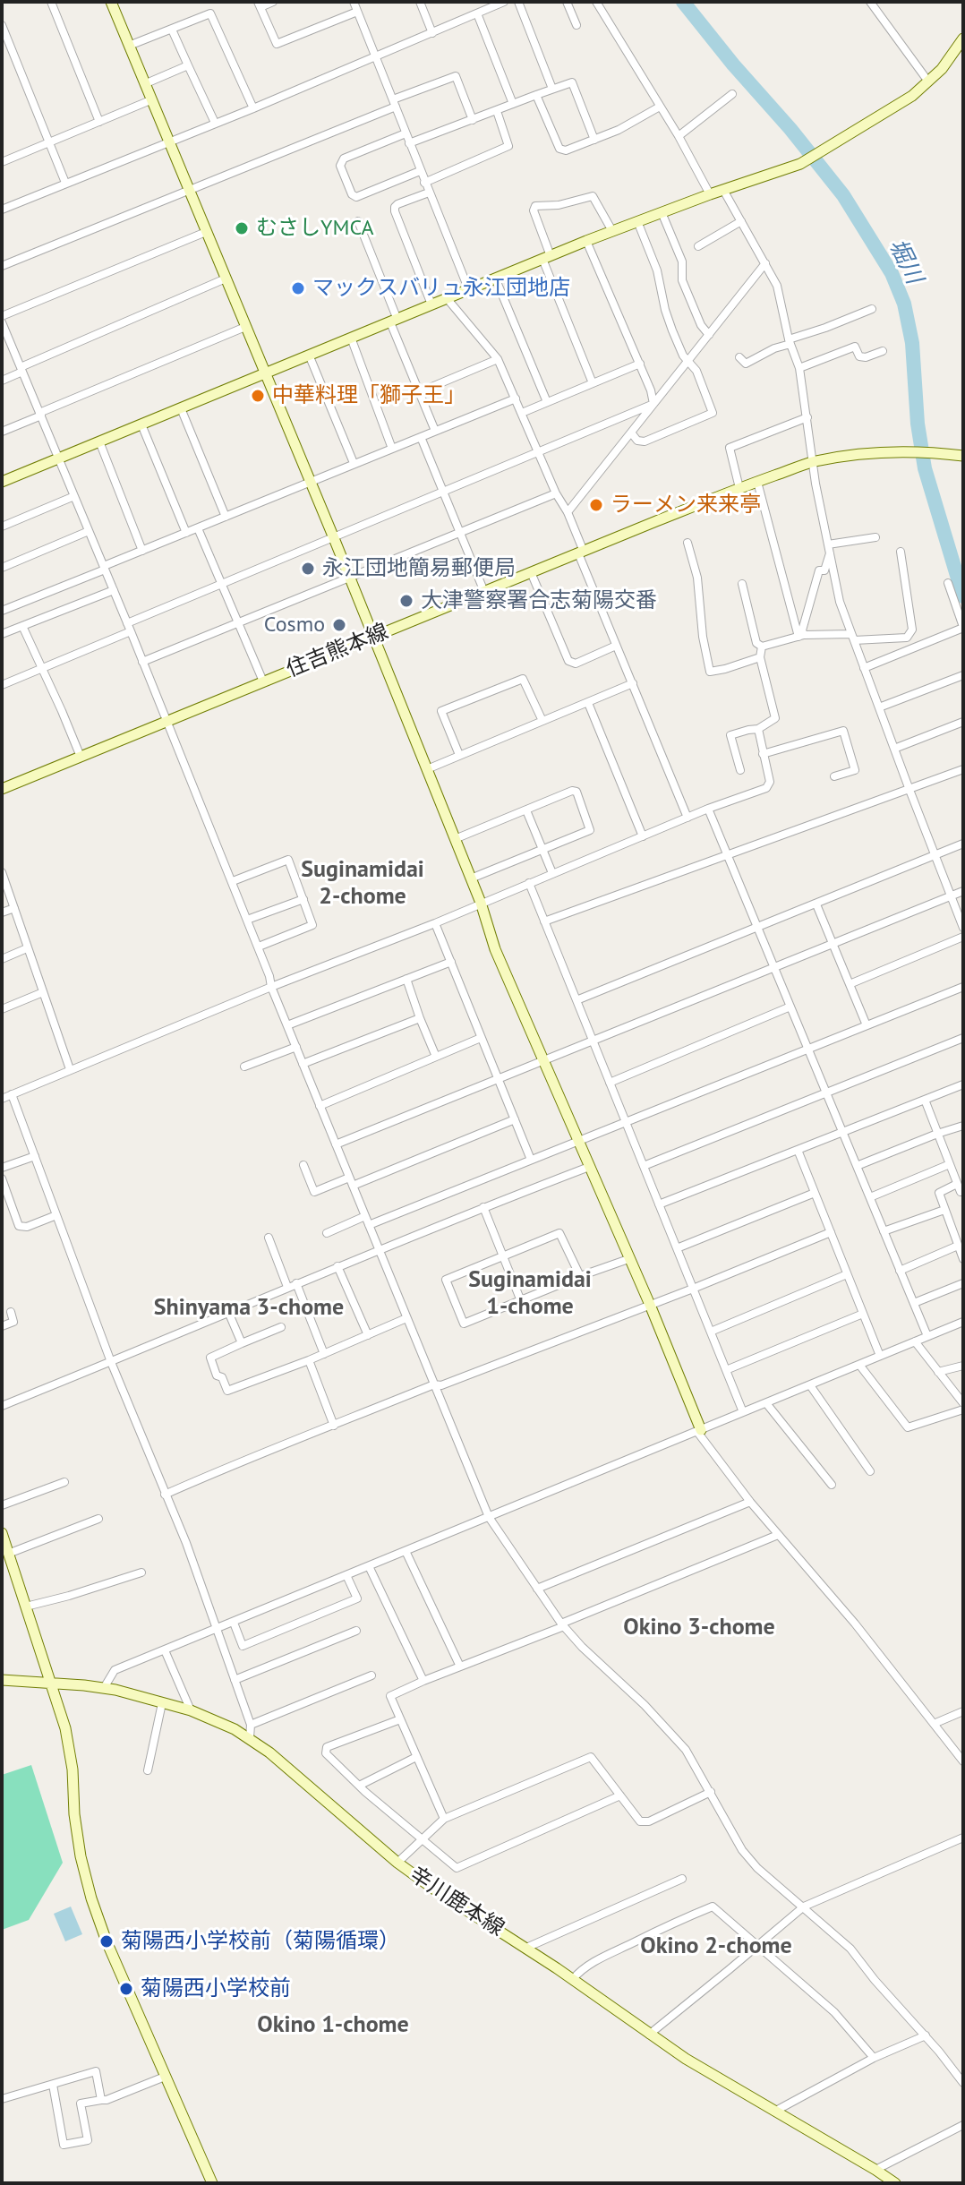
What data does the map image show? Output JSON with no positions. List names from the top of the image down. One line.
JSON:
{"streets":{"street":["住吉熊本線","辛川鹿本線"]},"districts":["Suginamidai 2-chome","Suginamidai 1-chome","Shinyama 3-chome","Okino 3-chome","Okino 2-chome","Okino 1-chome"],"water":["堀川"],"places":["むさしYMCA","マックスバリュ永江団地店","中華料理「獅子王」","ラーメン来来亭","永江団地簡易郵便局","大津警察署合志菊陽交番","Cosmo","菊陽西小学校前（菊陽循環）","菊陽西小学校前"]}
